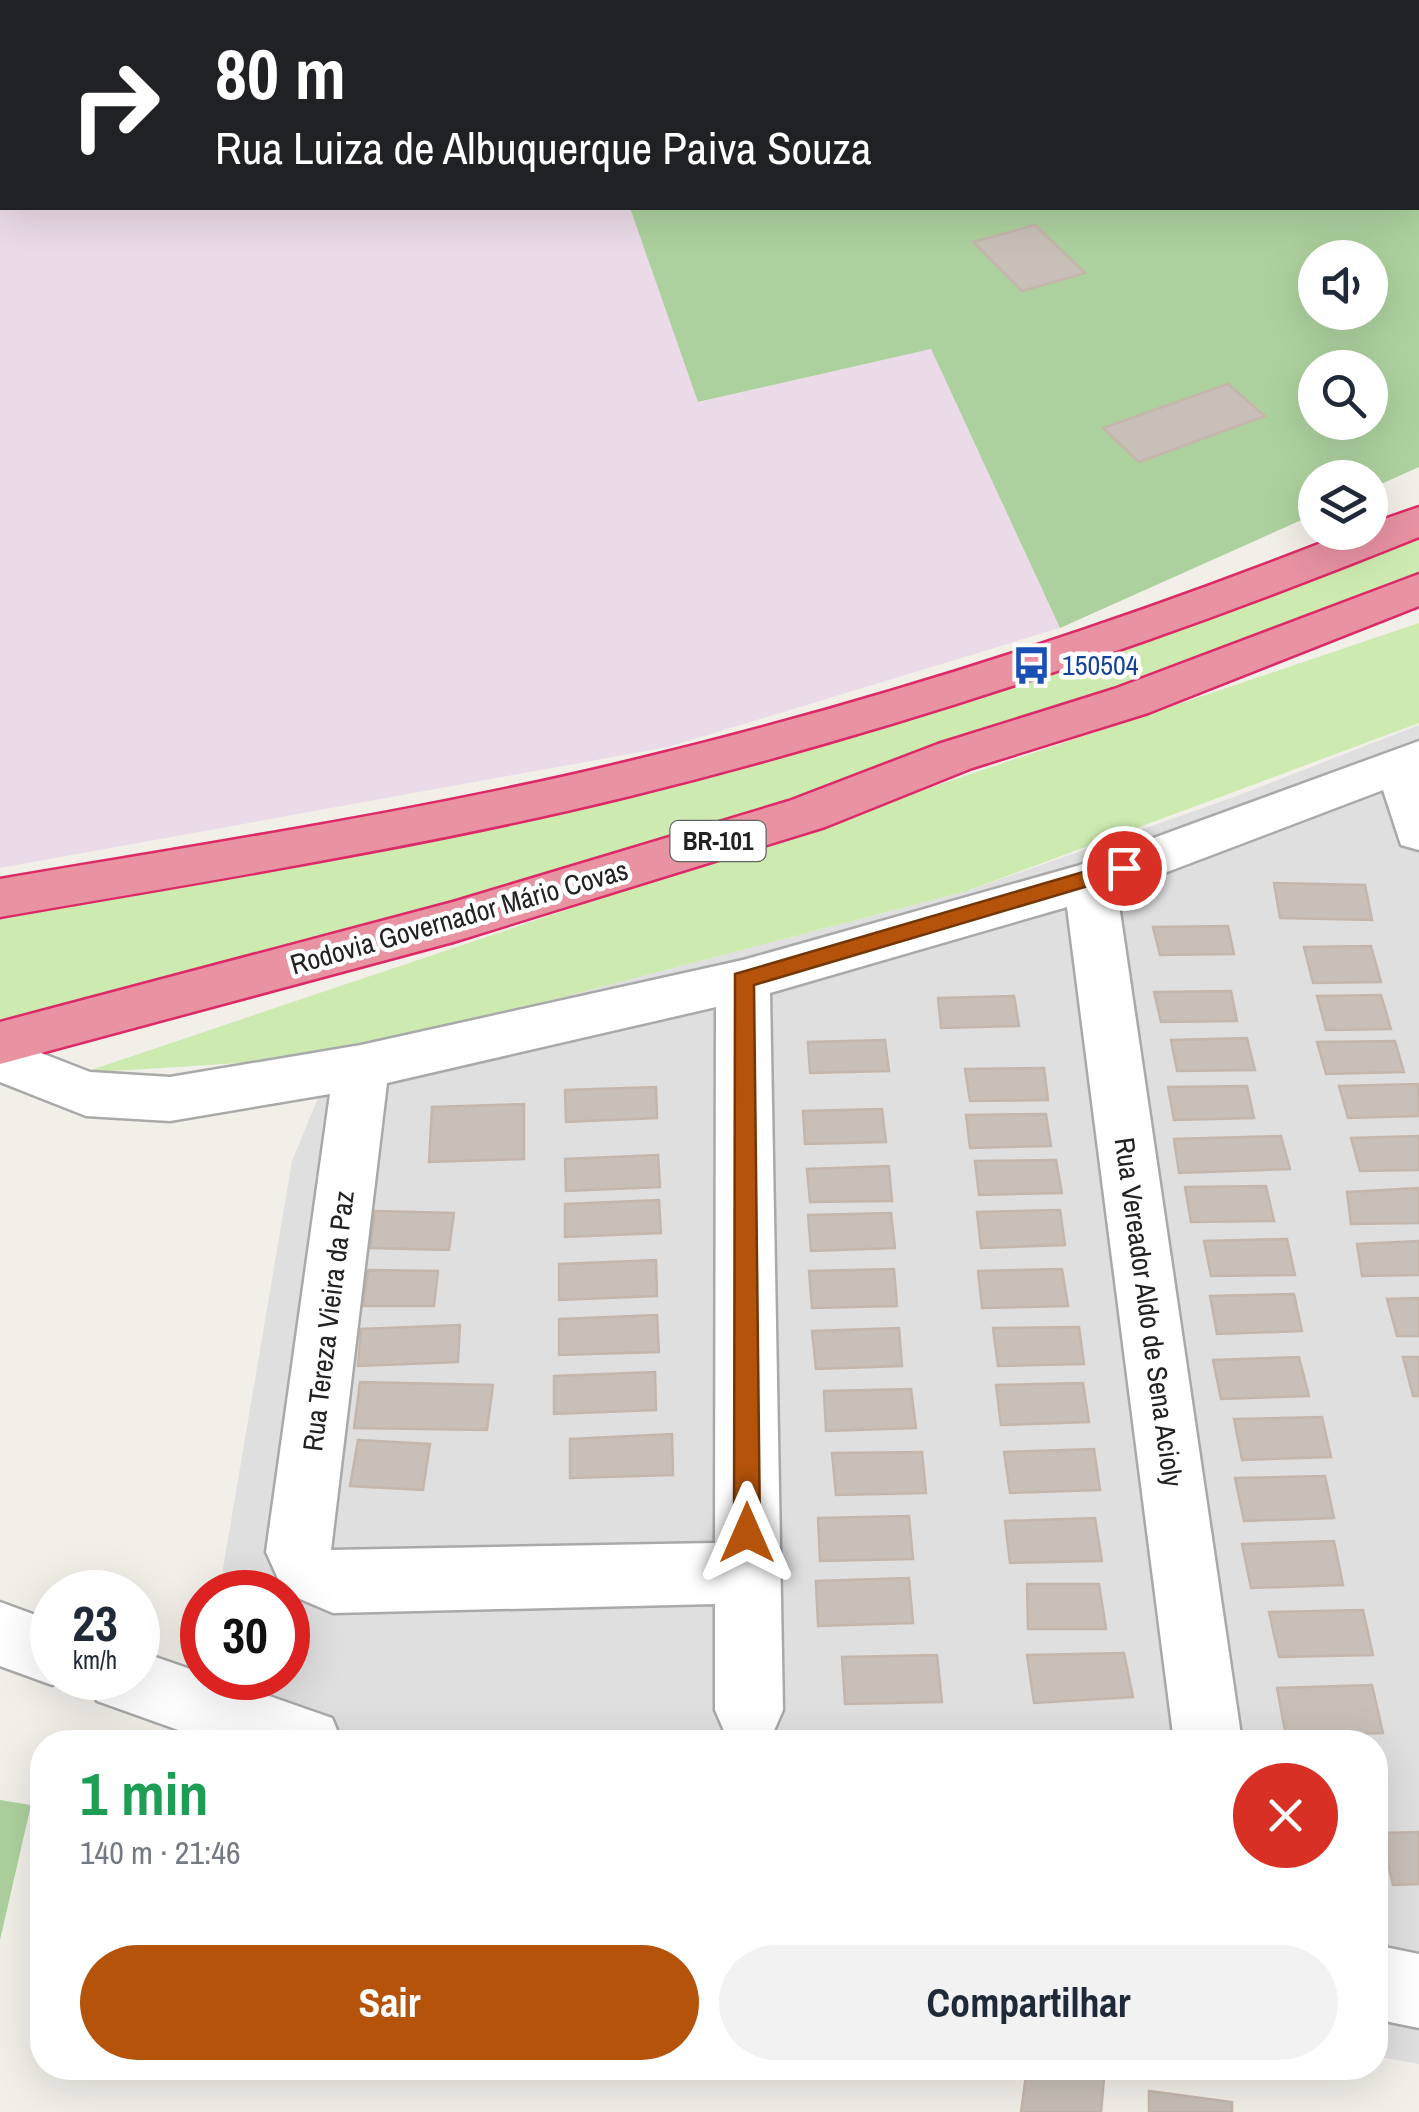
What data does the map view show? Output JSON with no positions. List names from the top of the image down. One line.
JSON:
{"streets":{"highway":["BR-101","Rodovia Governador Mário Covas"],"street":["Rua Vereador Aldo de Sena Acioly","Rua Tereza Vieira da Paz"]},"places":{"bus stop":["150504"]},"page":{"turn":["80 m","Rua Luiza de Albuquerque Paiva Souza"],"speed":"23 km/h","limit":"30","heading":["1 min","140 m · 21:46"],"buttons":["Sair","Compartilhar"]}}
